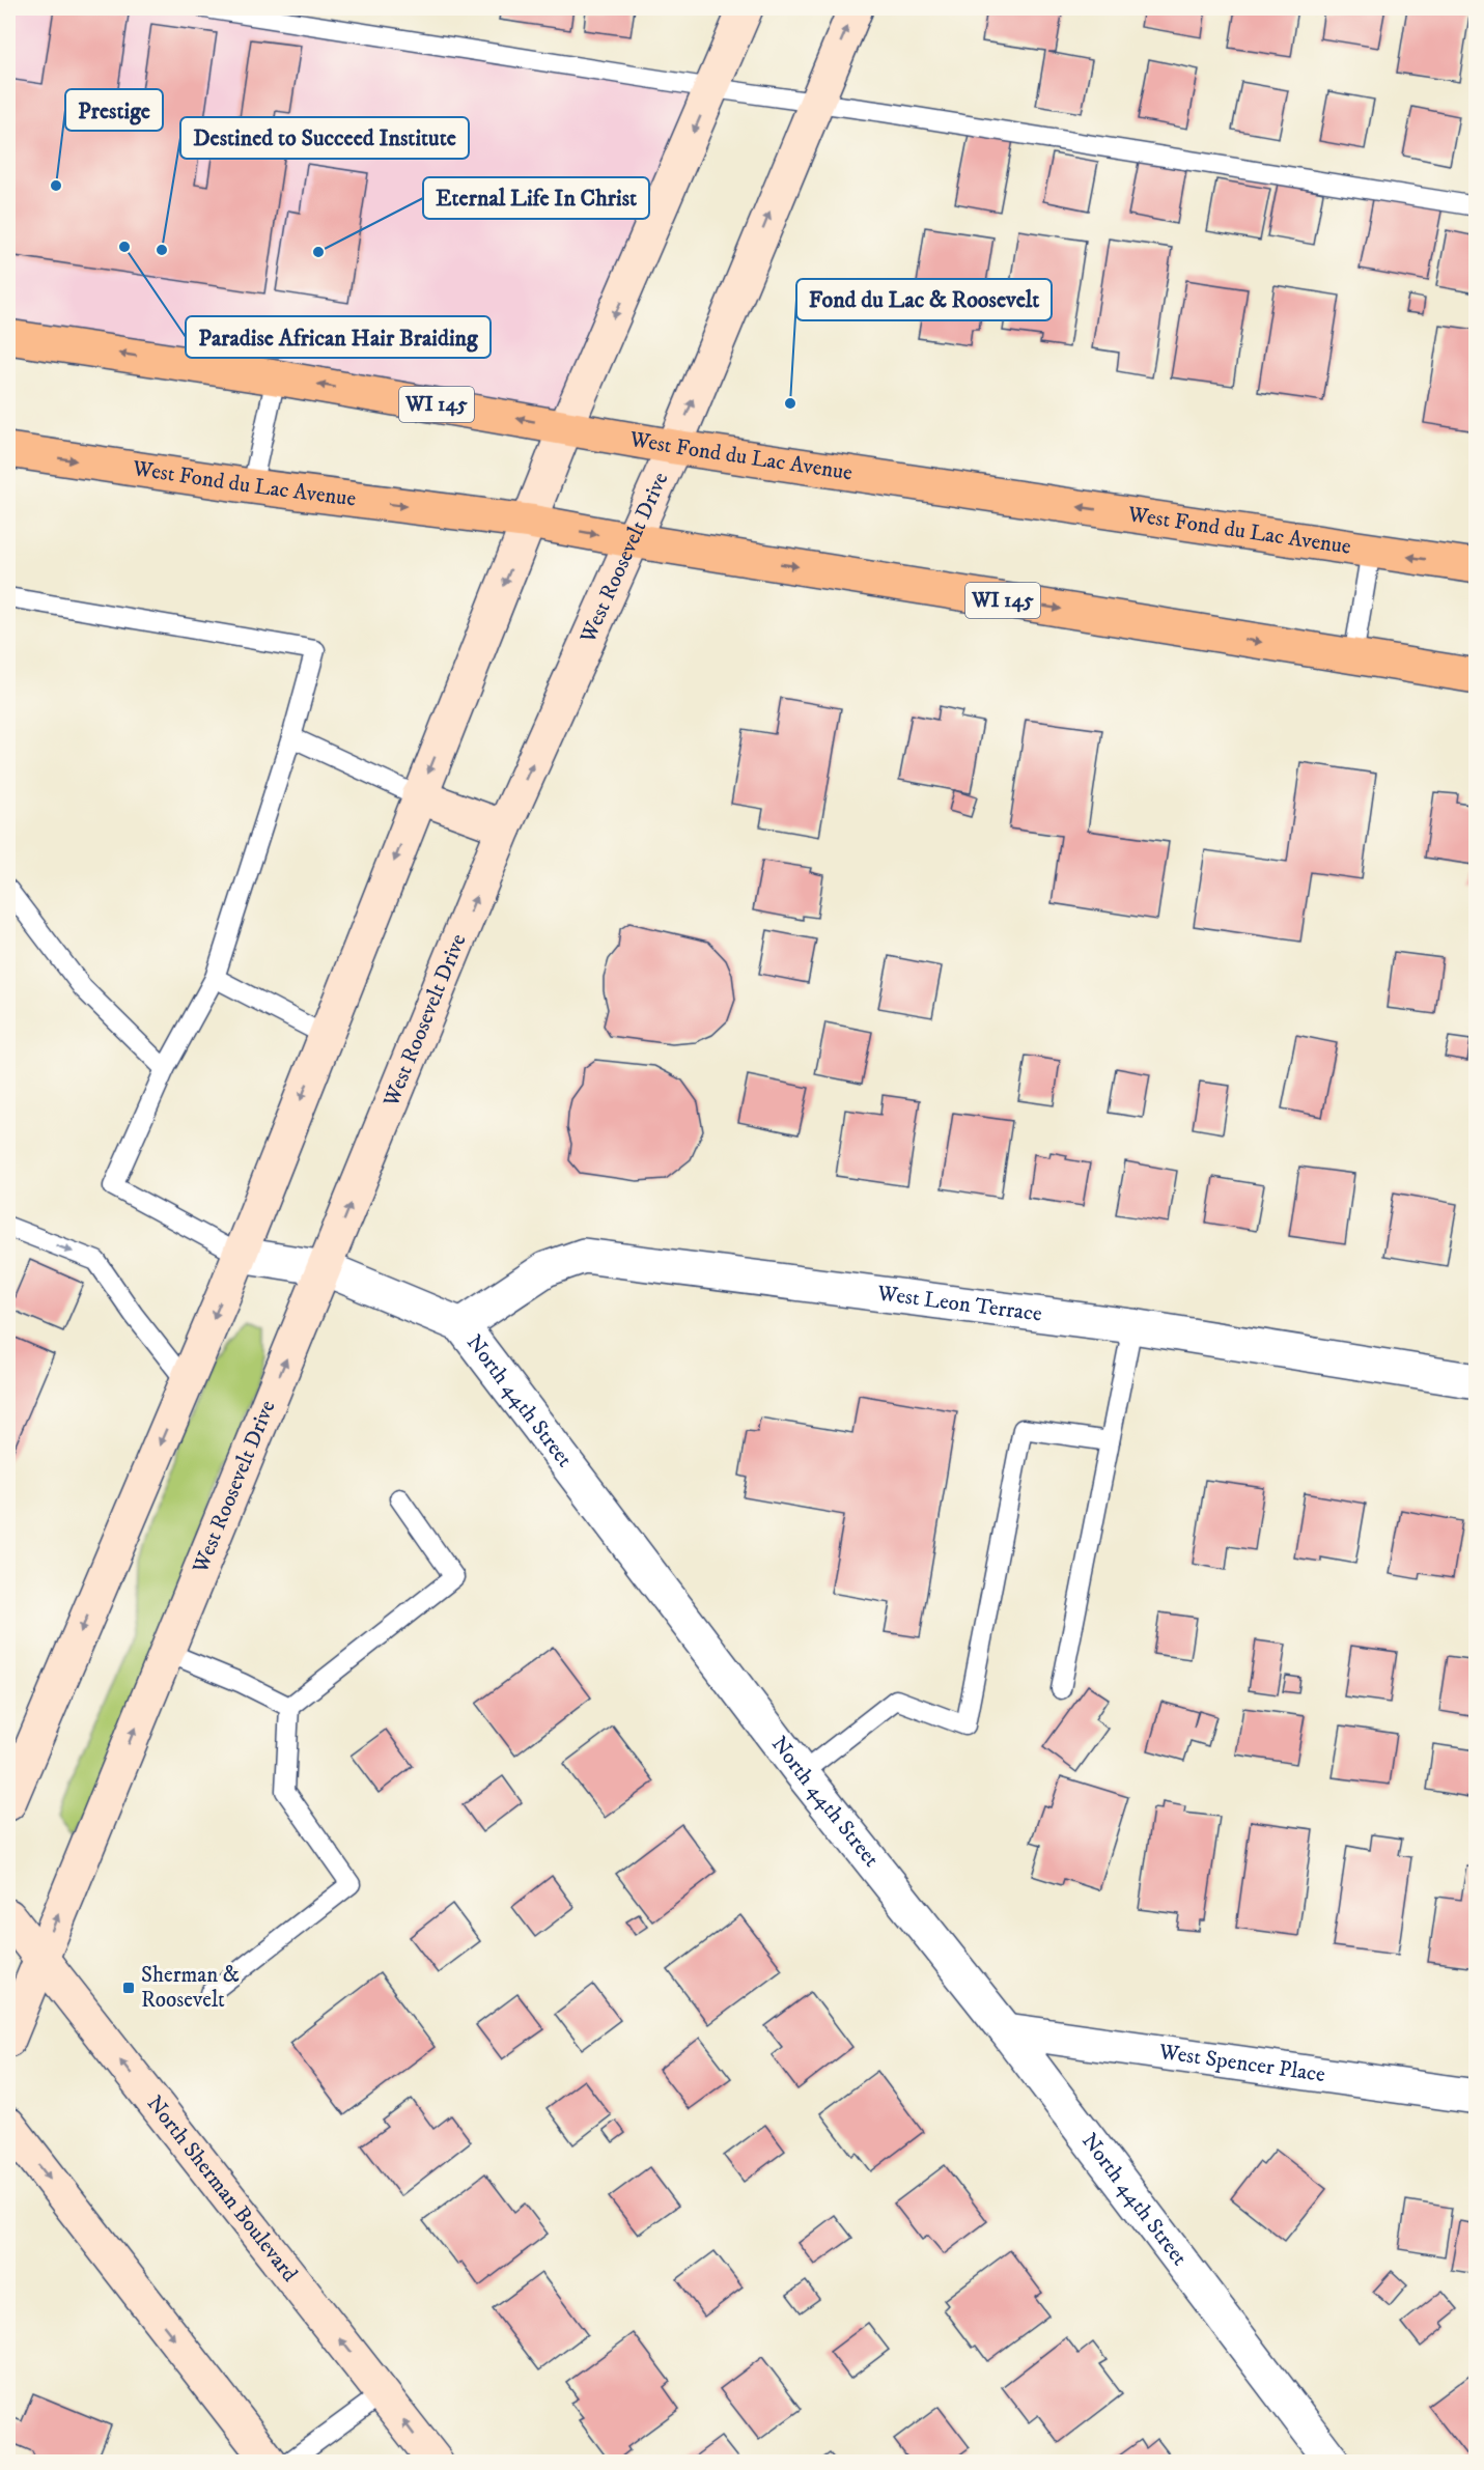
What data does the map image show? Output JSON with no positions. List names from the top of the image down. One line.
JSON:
{"streets":{"main road":["WI 145","West Fond du Lac Avenue"],"street":["West Roosevelt Drive","West Leon Terrace","North 44th Street","West Spencer Place","North Sherman Boulevard"]},"crossings":[["West Fond du Lac Avenue","West Roosevelt Drive"],["West Roosevelt Drive","North 44th Street"],["West Roosevelt Drive","North Sherman Boulevard"],["West Leon Terrace","North 44th Street"],["North 44th Street","West Spencer Place"]],"places":{"other":["Prestige","Paradise African Hair Braiding","Destined to Succeed Institute","Eternal Life In Christ","Fond du Lac & Roosevelt"],"transit":["Sherman & Roosevelt"]}}
